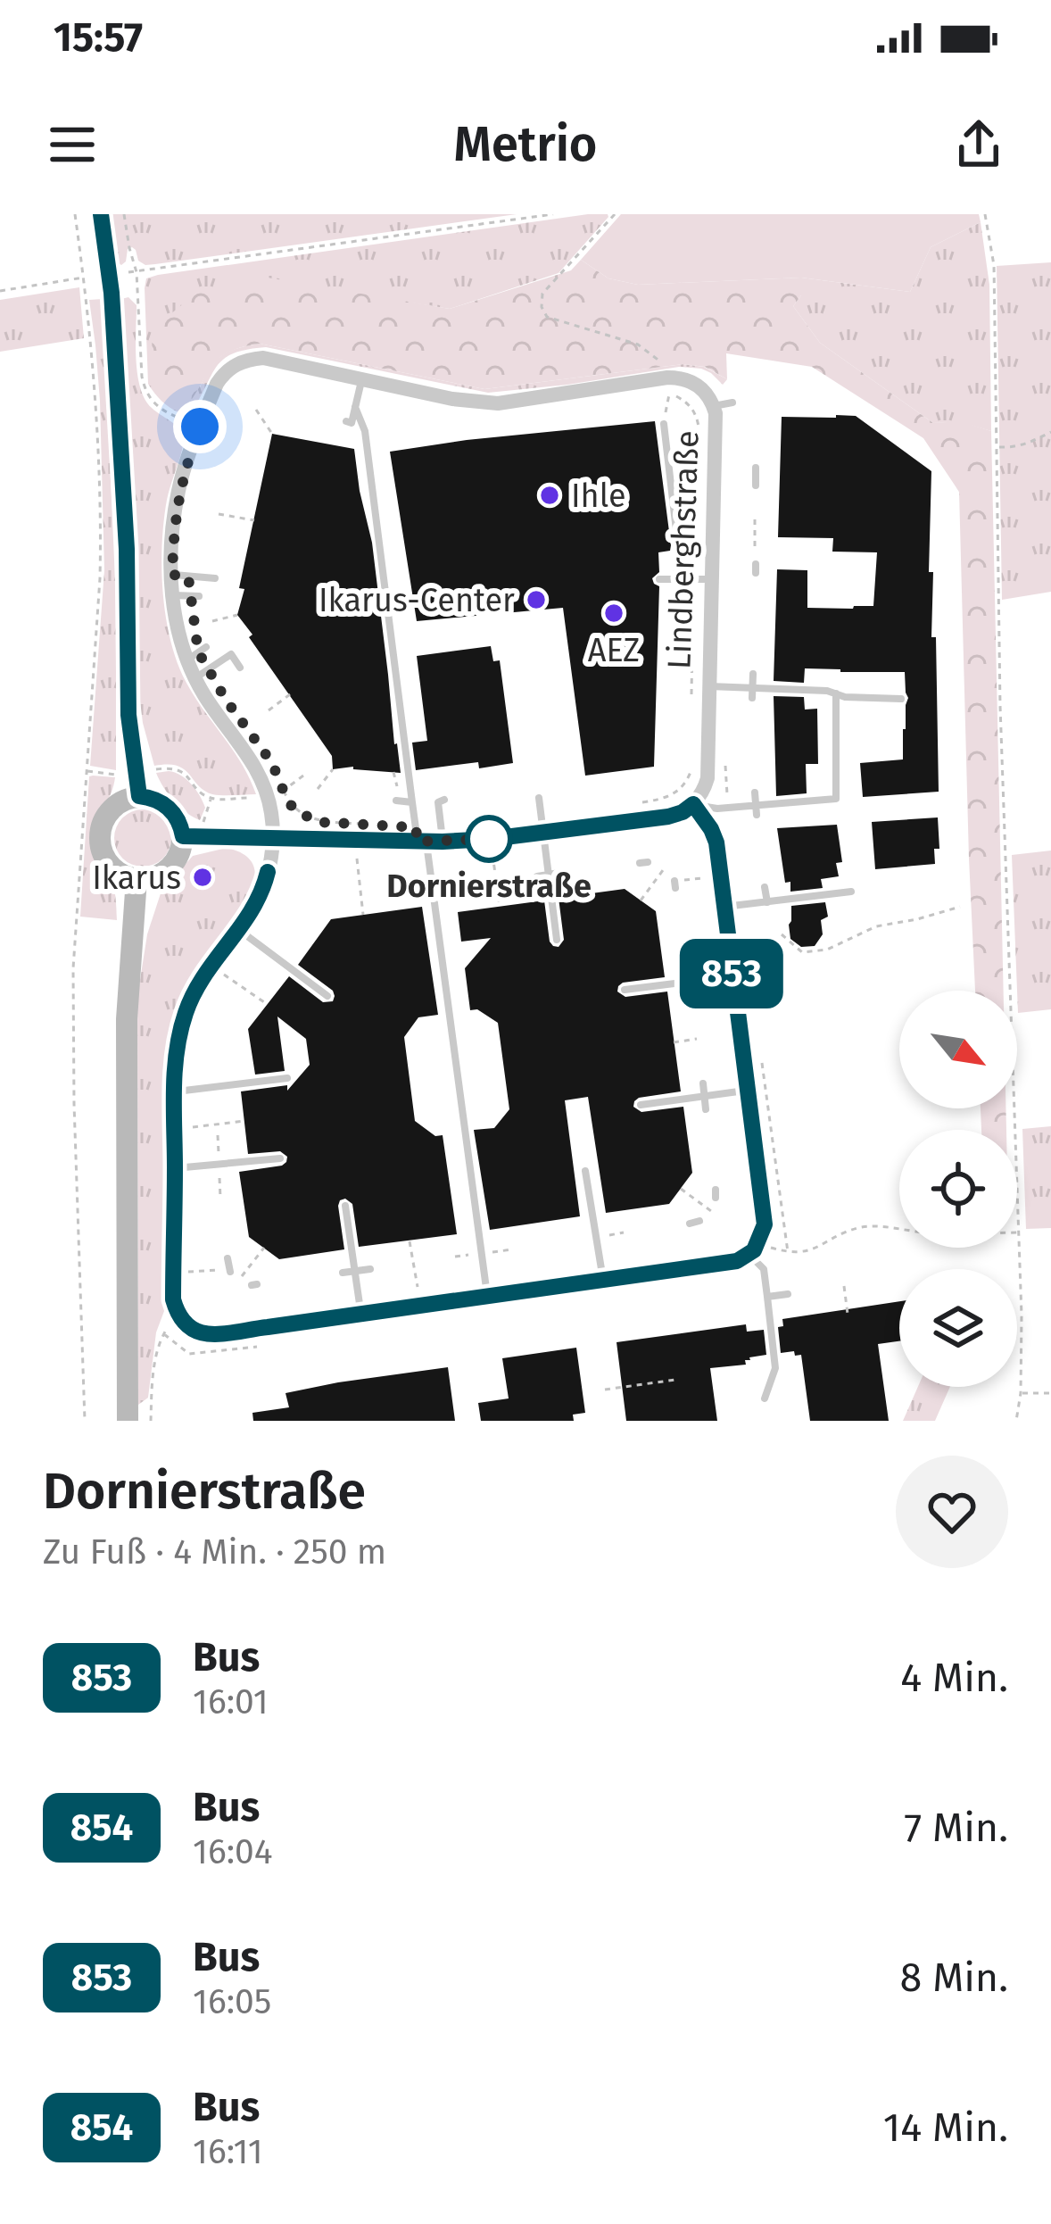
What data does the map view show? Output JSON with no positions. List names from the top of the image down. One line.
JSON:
{"streets":{"street":["Lindberghstraße"]},"places":["Ihle","Ikarus-Center","AEZ","Dornierstraße","Ikarus"],"lines":["bus line 853"],"north":"bottom right","page":{"status":"15:57","header":"Metrio","on_map":"853","heading":["Dornierstraße","Zu Fuß · 4 Min. · 250 m"],"list":[{"mark":"853","name":"Bus","note":"16:01","value":"4 Min."},{"mark":"854","name":"Bus","note":"16:04","value":"7 Min."},{"mark":"853","name":"Bus","note":"16:05","value":"8 Min."},{"mark":"854","name":"Bus","note":"16:11","value":"14 Min."}]}}
